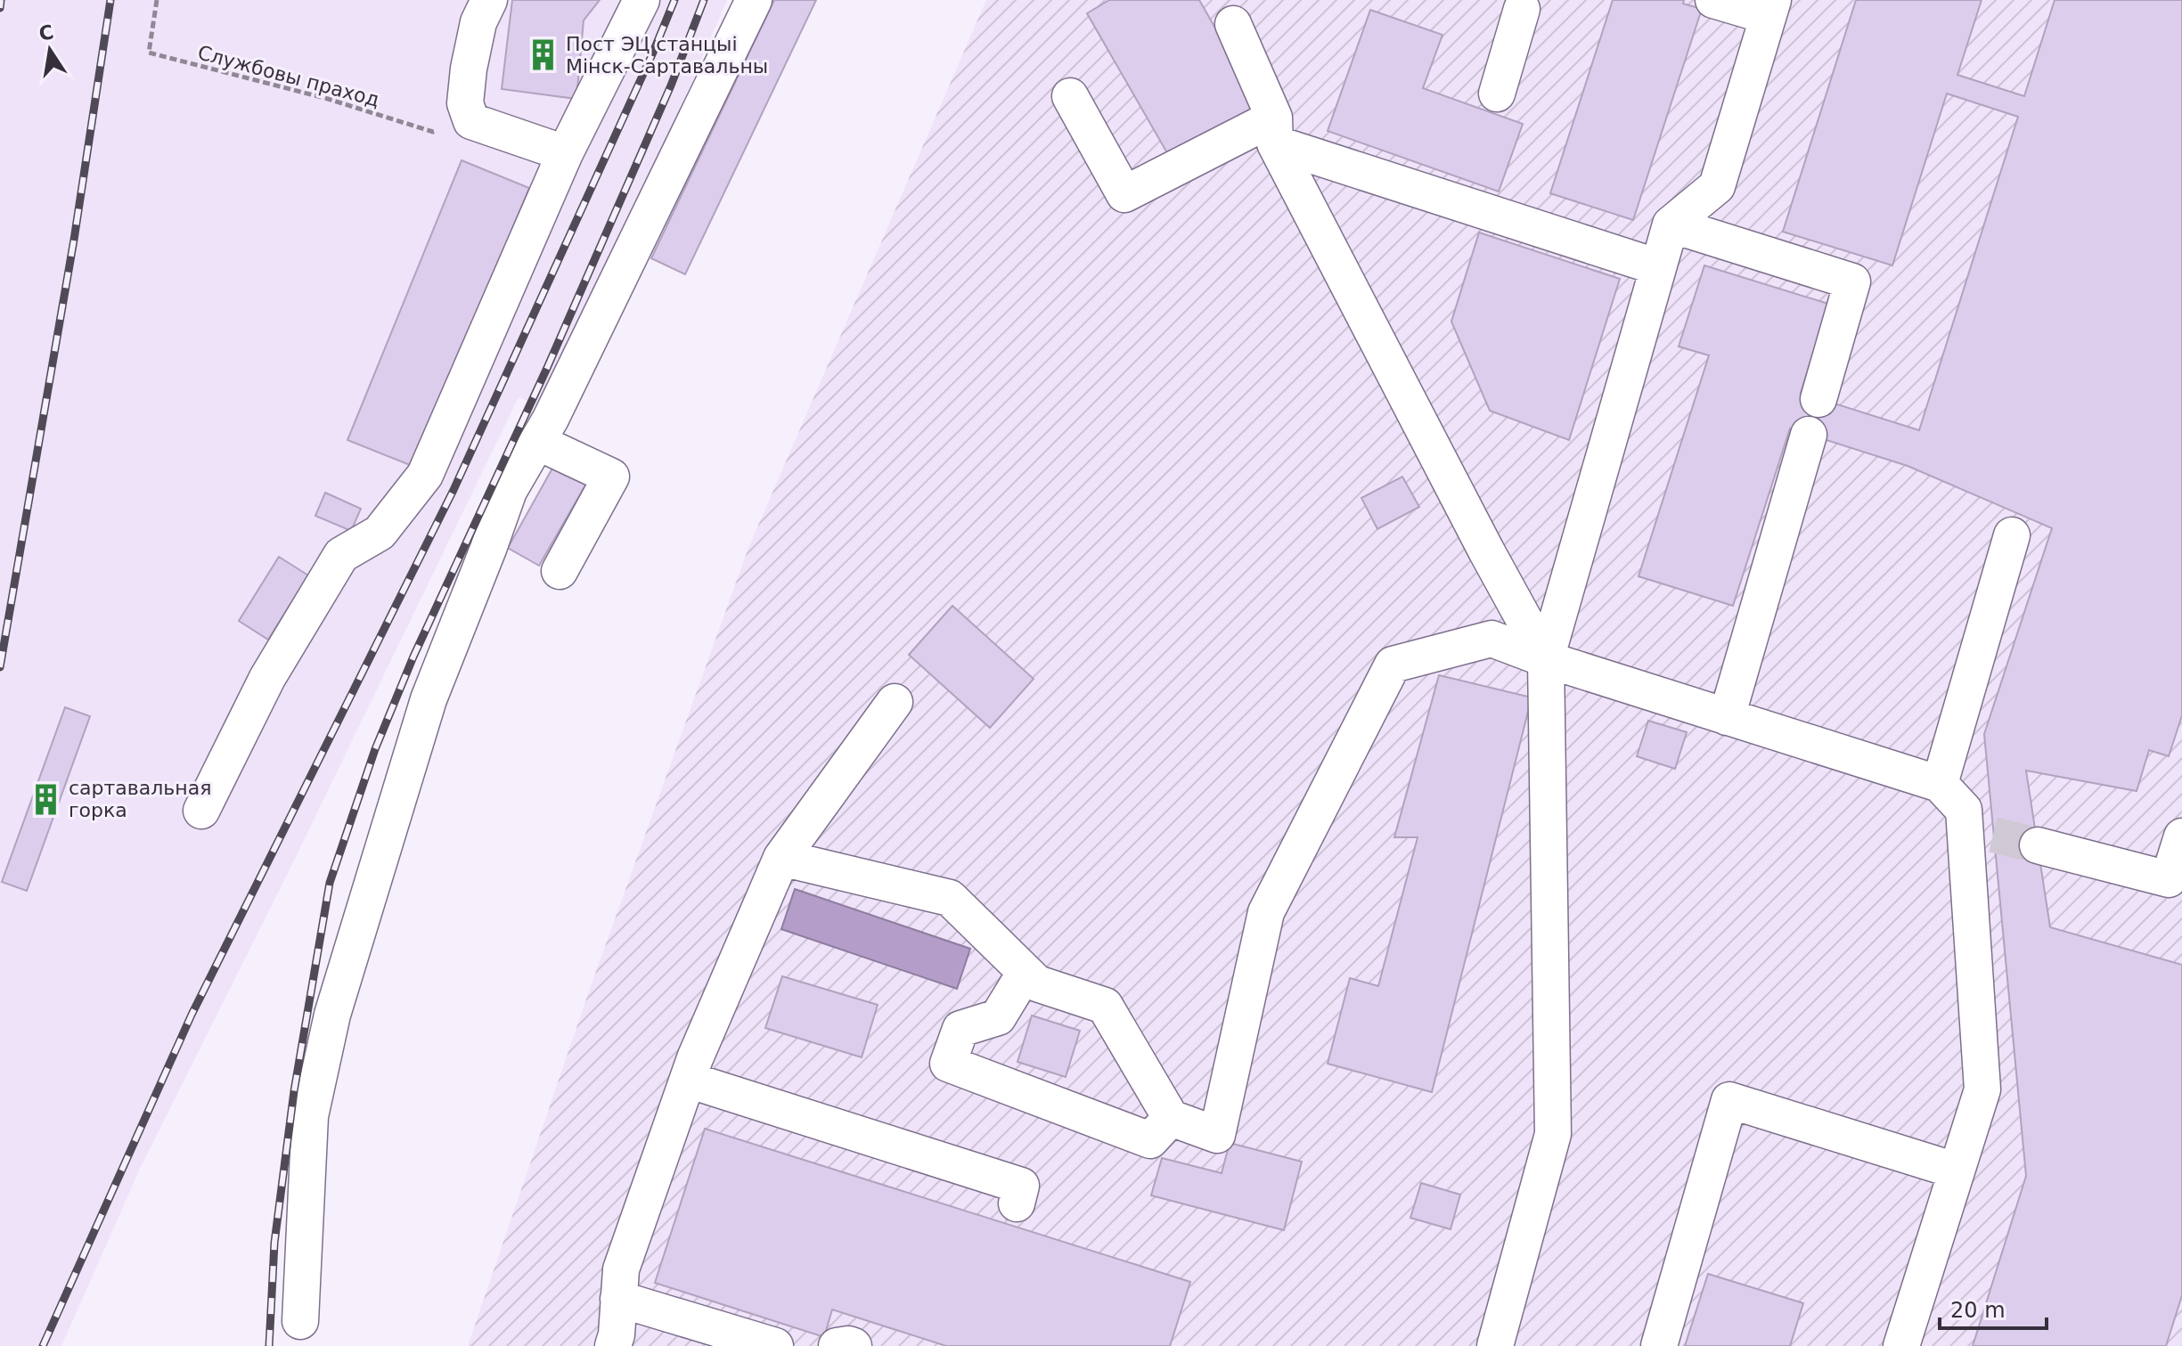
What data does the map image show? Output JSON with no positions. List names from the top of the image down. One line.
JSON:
{"streets":{"path":["Службовы праход"]},"places":{"building":["Пост ЭЦ станцыі Мінск-Сартавальны","сартавальная горка"]},"scale_bar":"20 m","north":"top"}
